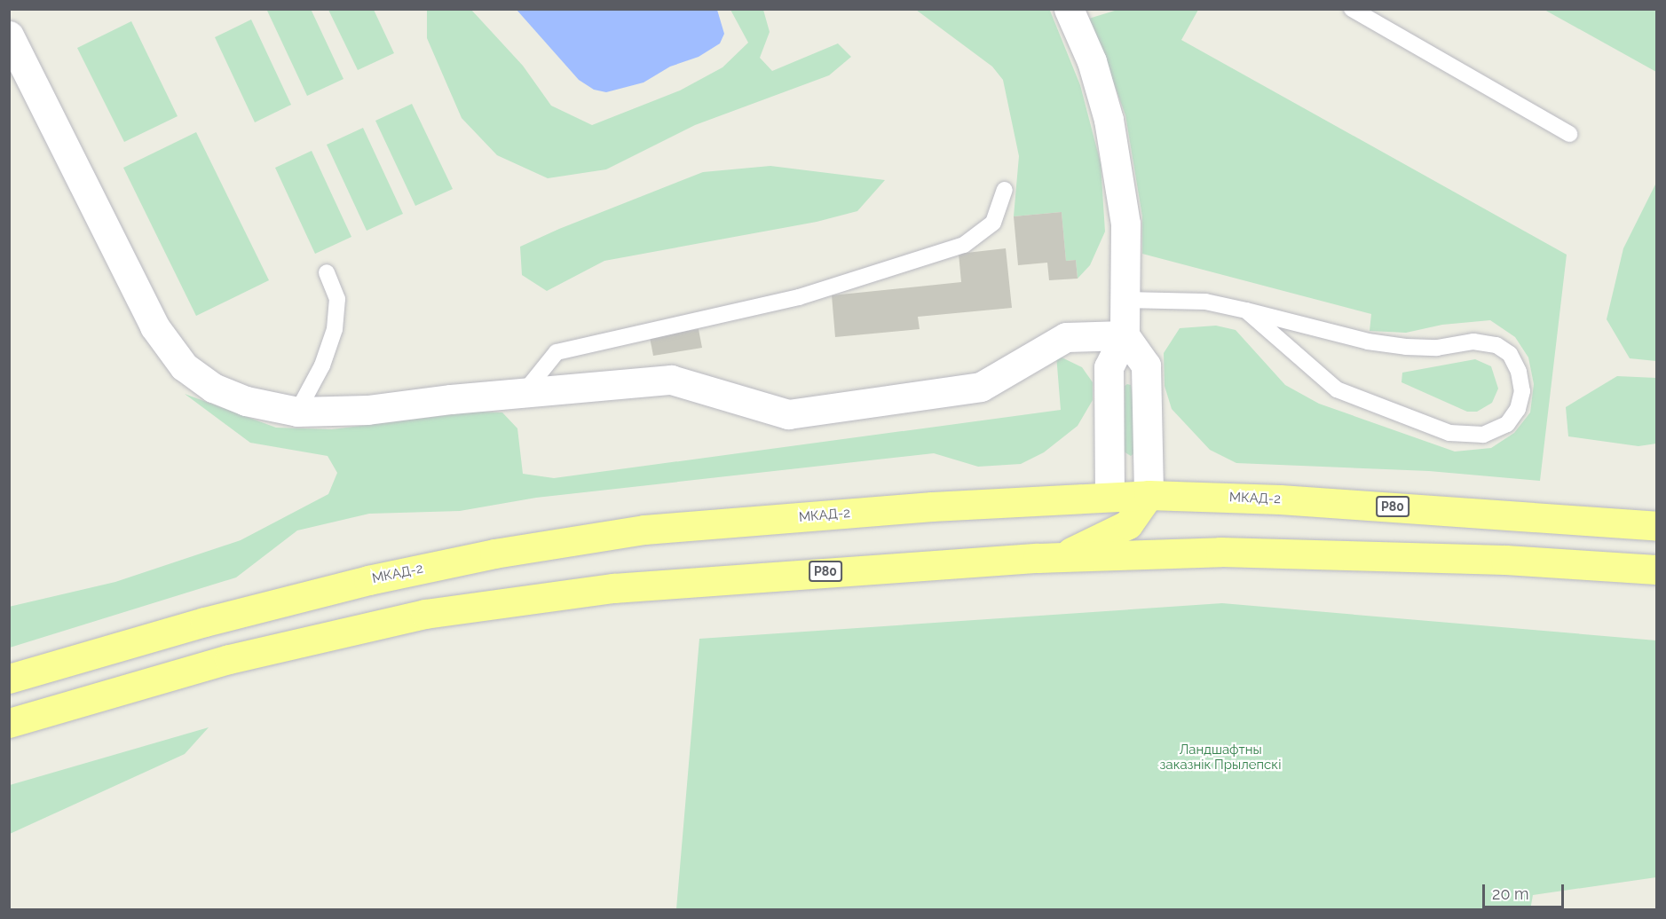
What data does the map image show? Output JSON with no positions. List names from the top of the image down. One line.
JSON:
{"streets":{"highway":["МКАД-2","Р80"]},"parks":["Ландшафтны заказнік Прылепскі"],"scale_bar":"20 m"}
